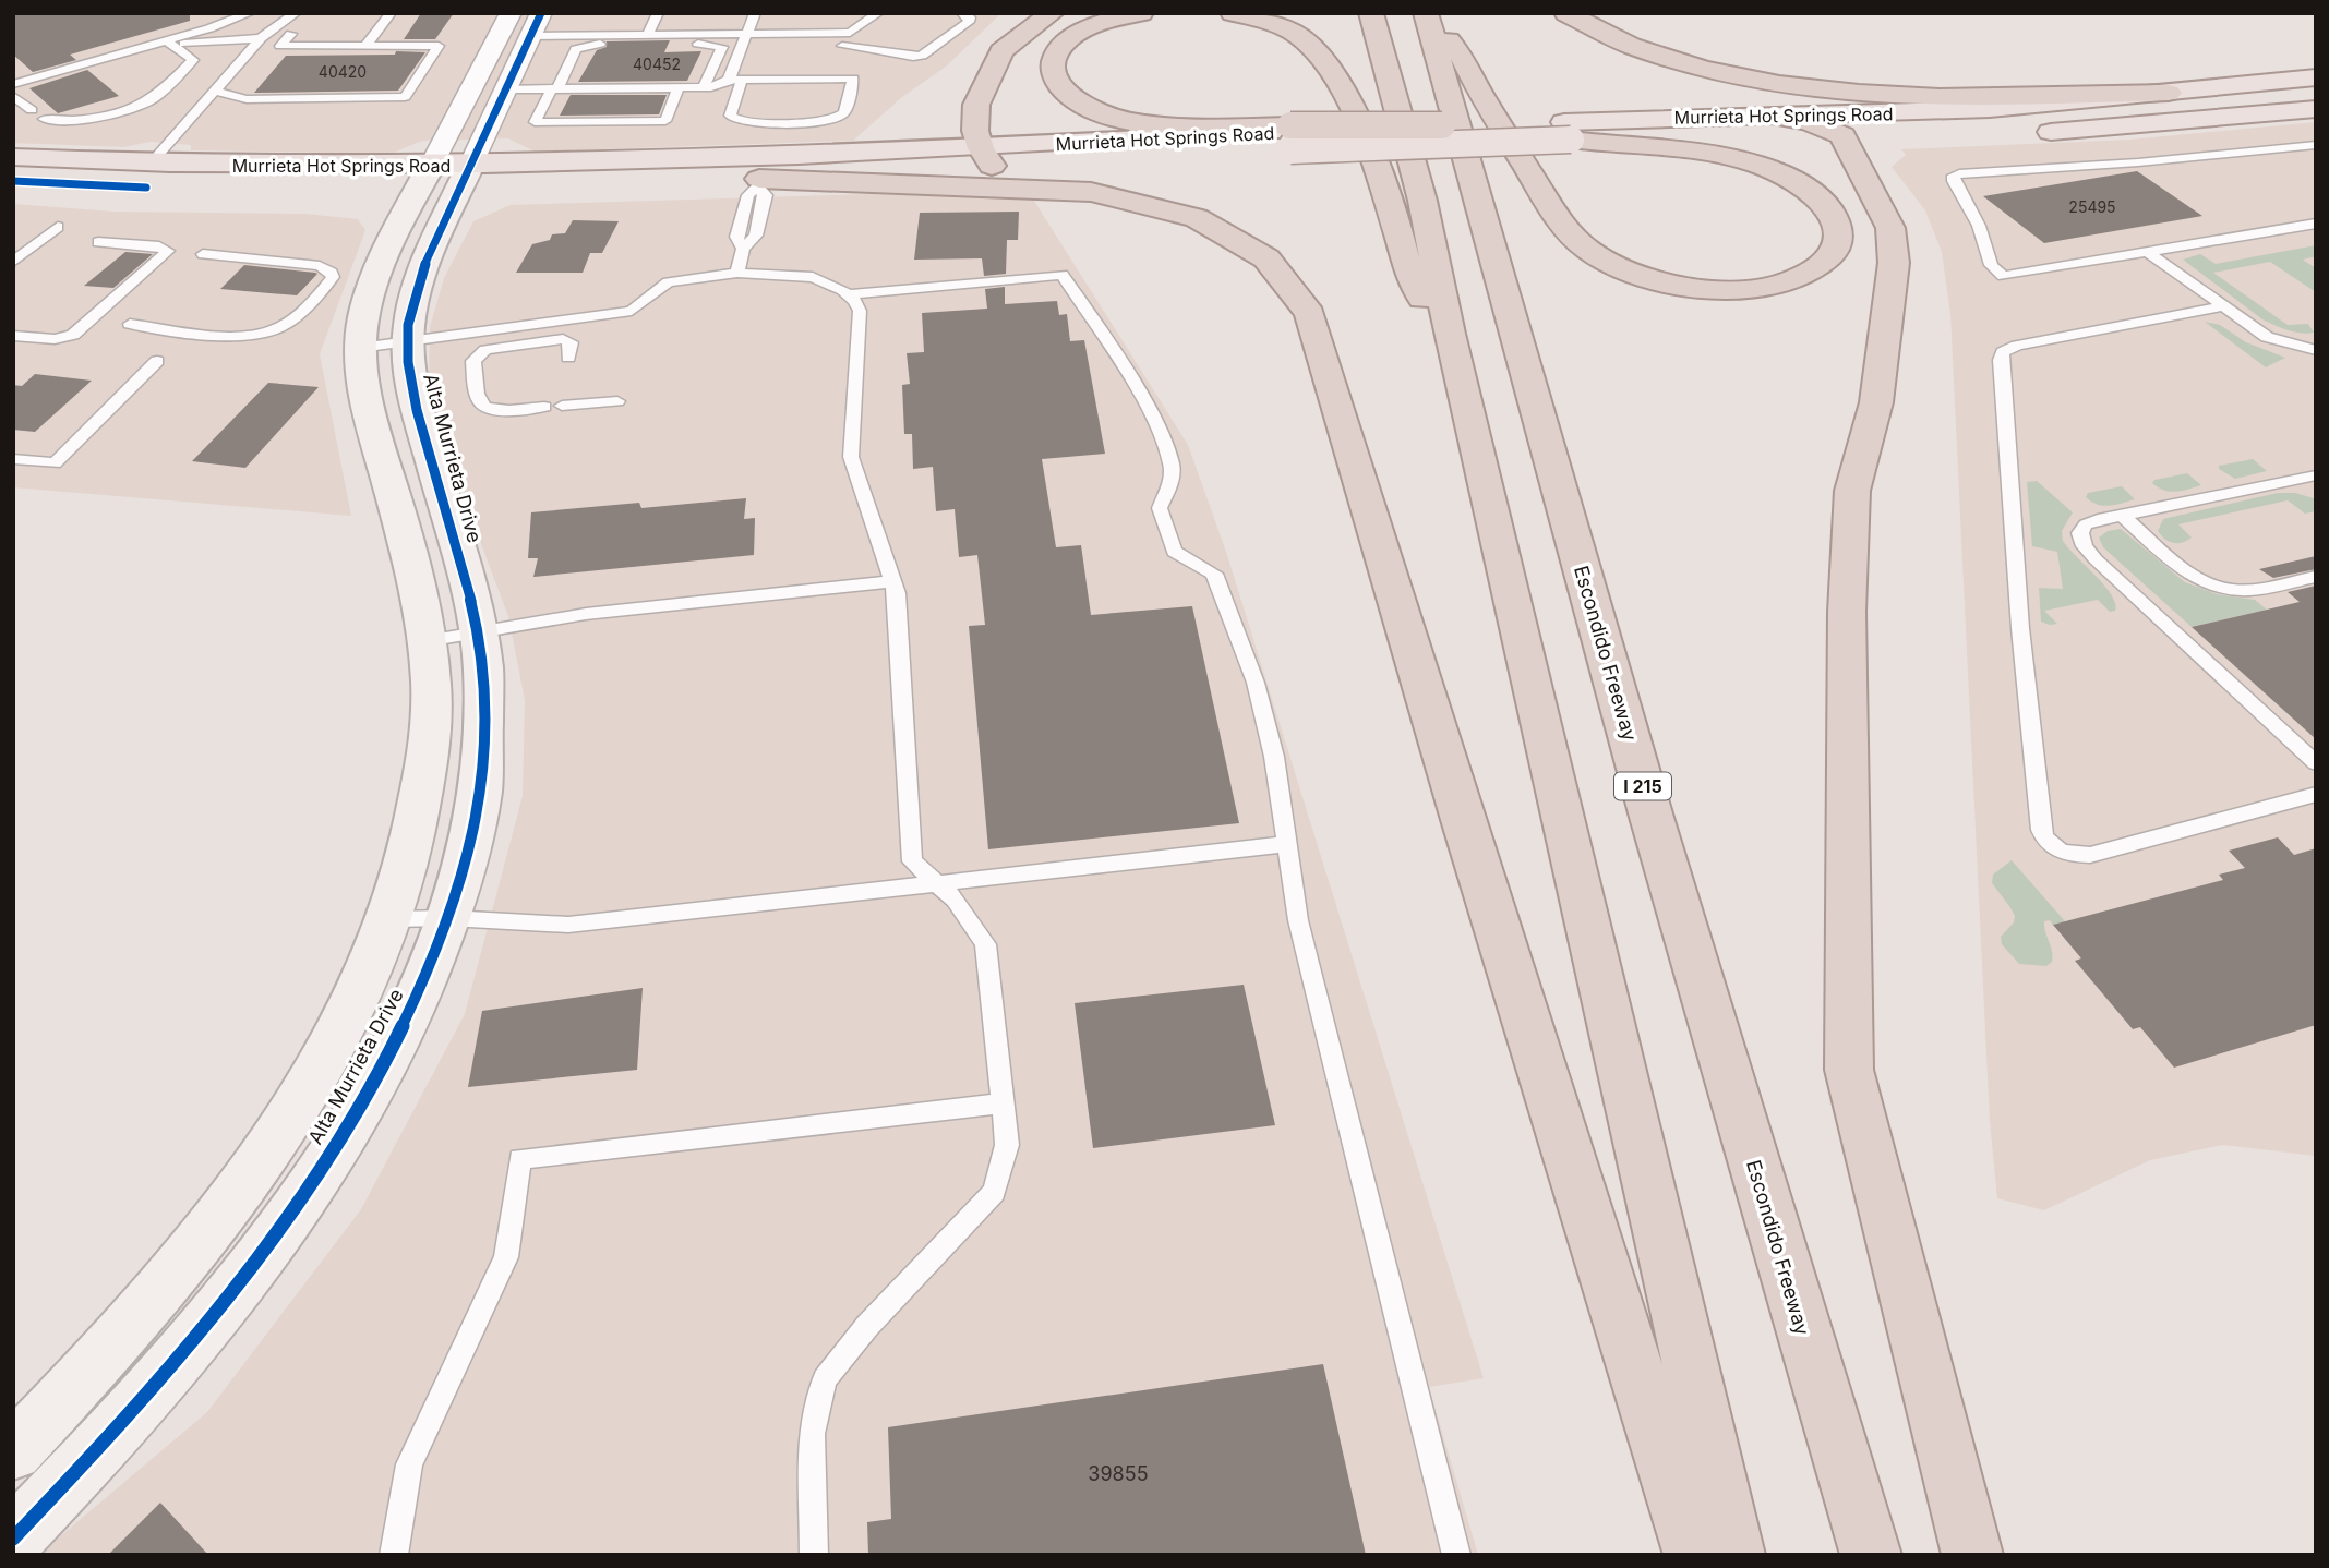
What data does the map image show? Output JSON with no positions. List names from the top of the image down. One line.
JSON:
{"streets":{"highway":["Escondido Freeway","I 215"],"main road":["Murrieta Hot Springs Road"],"street":["Alta Murrieta Drive"]},"crossings":[["Murrieta Hot Springs Road","Alta Murrieta Drive"]],"house_numbers":["40452","40420","25495","39855"]}
